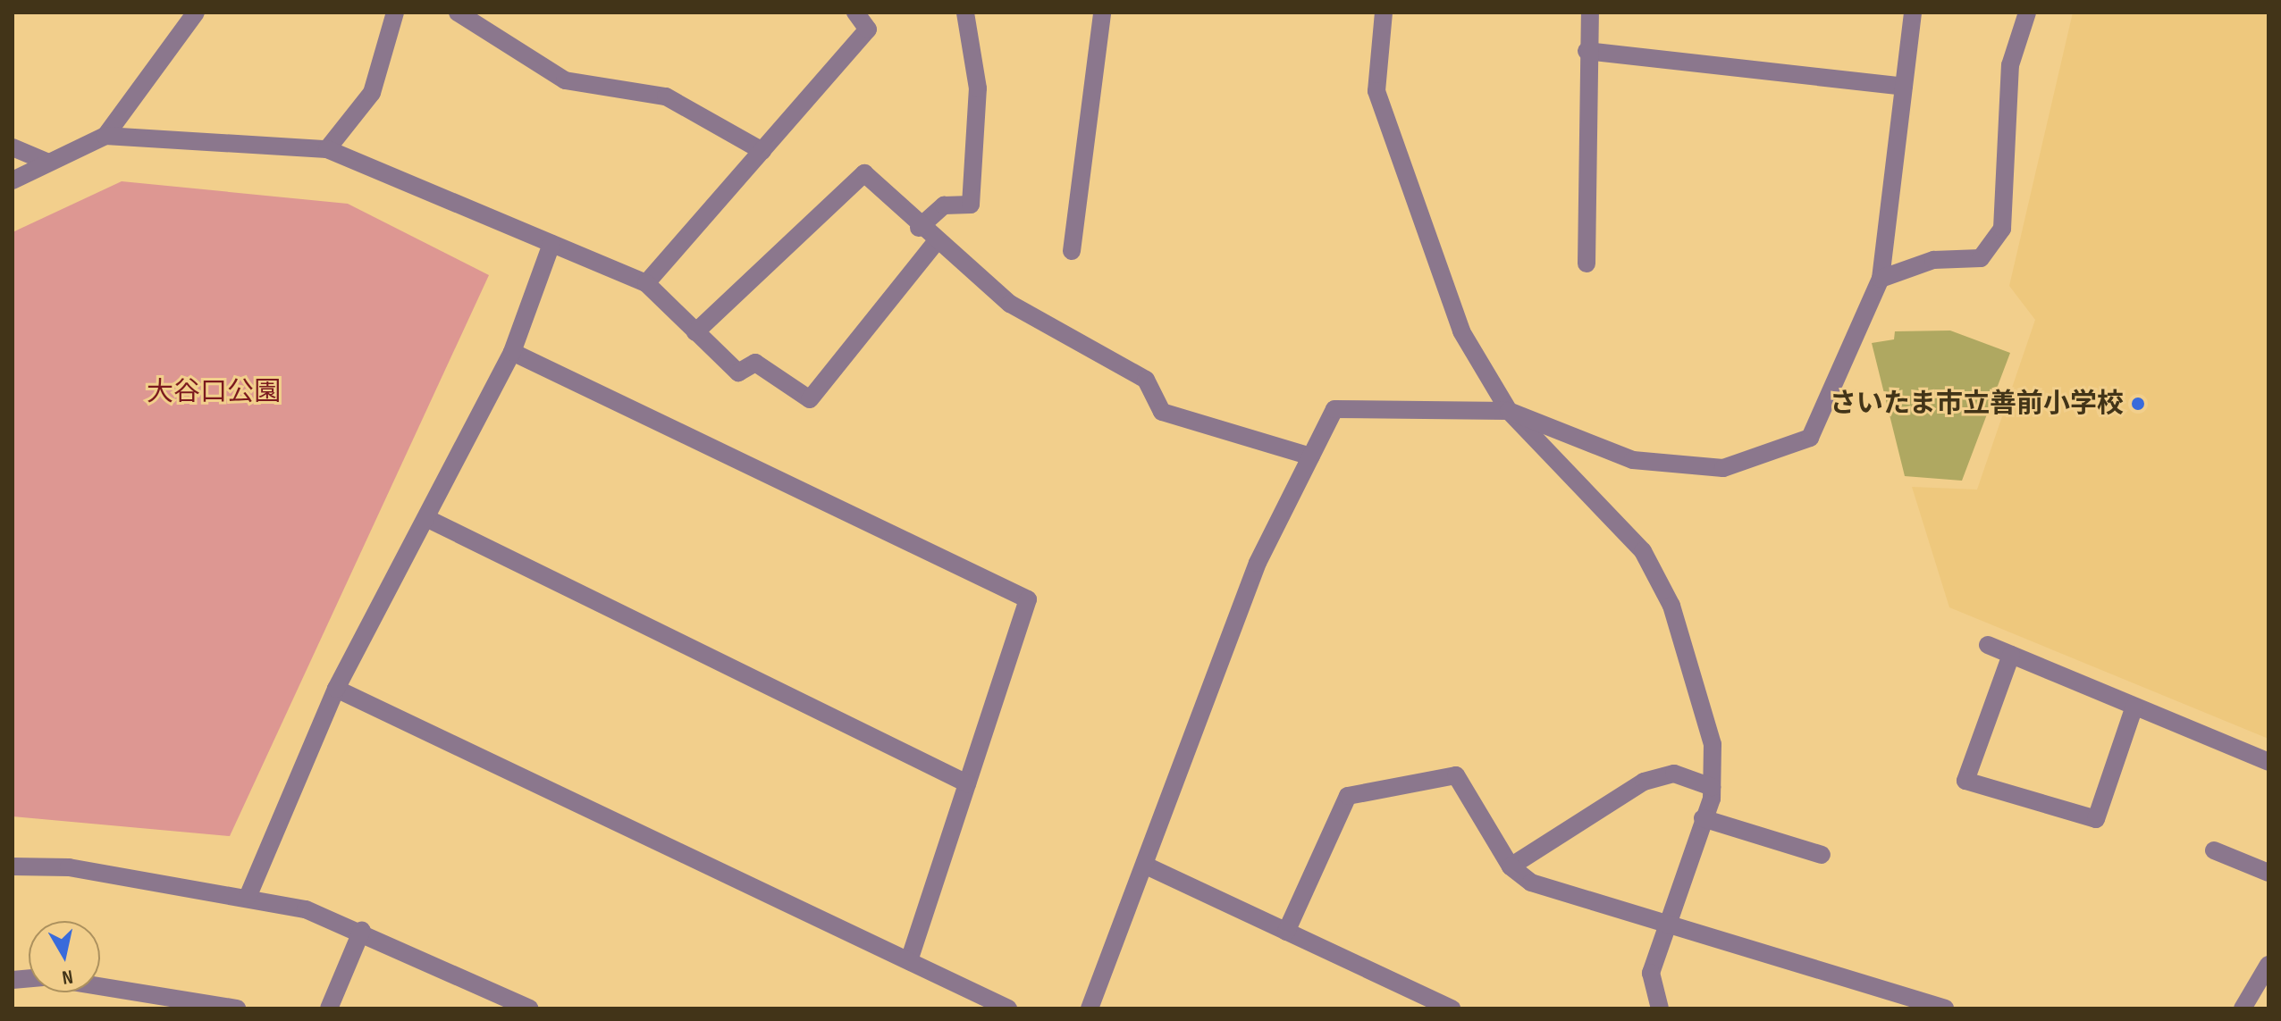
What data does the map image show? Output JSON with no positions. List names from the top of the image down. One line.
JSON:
{"parks":["大谷口公園"],"places":["さいたま市立善前小学校"],"north":"bottom"}
